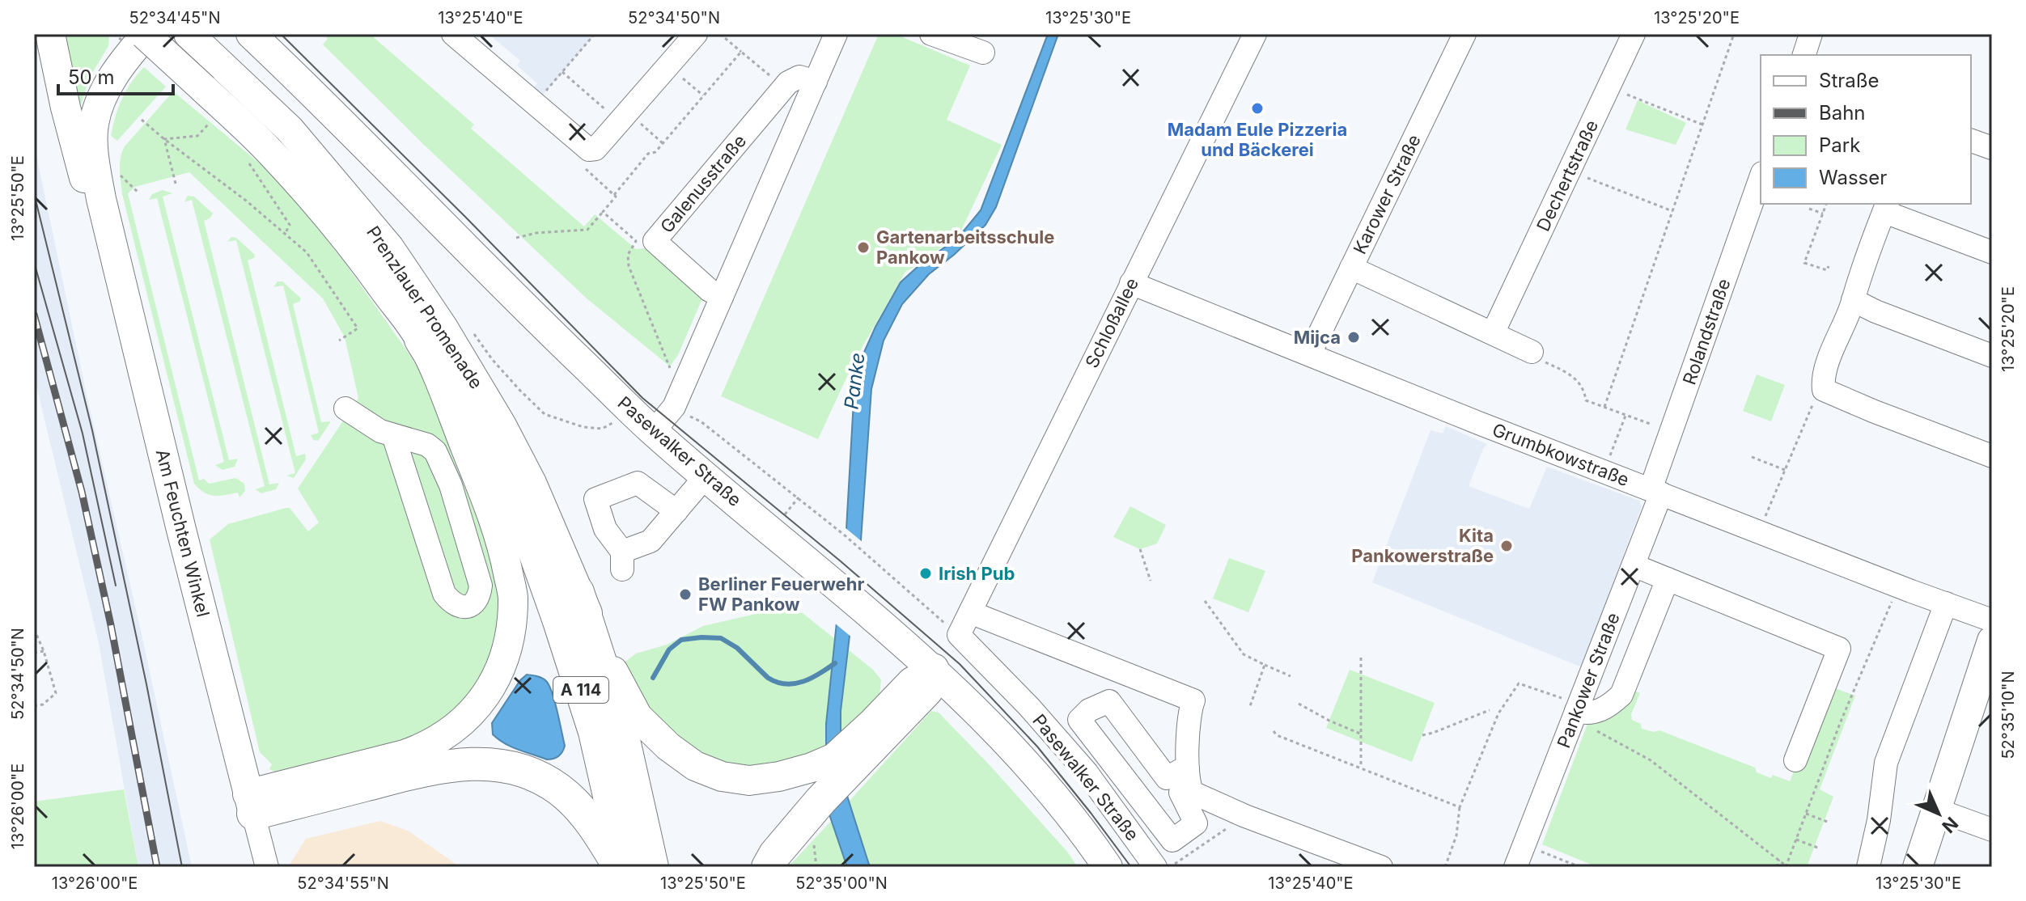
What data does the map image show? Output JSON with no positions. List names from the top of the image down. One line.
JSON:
{"streets":{"highway":["A 114"],"main road":["Prenzlauer Promenade","Pasewalker Straße","Am Feuchten Winkel"],"street":["Dechertstraße","Galenusstraße","Karower Straße","Schloßallee","Rolandstraße","Grumbkowstraße","Pankower Straße"]},"crossings":[["Karower Straße","Grumbkowstraße"],["Prenzlauer Promenade","Pasewalker Straße"],["Prenzlauer Promenade","Am Feuchten Winkel"],["Prenzlauer Promenade","A 114"],["Schloßallee","Pasewalker Straße"],["Schloßallee","Grumbkowstraße"],["Rolandstraße","Grumbkowstraße"],["Rolandstraße","Pankower Straße"],["Grumbkowstraße","Pankower Straße"]],"water":["Panke"],"places":["Madam Eule Pizzeria und Bäckerei","Gartenarbeitsschule Pankow","Mijca","Kita Pankowerstraße","Irish Pub","Berliner Feuerwehr FW Pankow"],"legend":["Straße","Bahn","Park","Wasser"],"scale_bar":"50 m","north":"bottom right","coordinates":["52°34'45\"N","13°25'40\"E","52°34'50\"N","13°25'30\"E","13°25'20\"E","13°25'50\"E","52°35'10\"N","13°26'00\"E","52°34'55\"N","52°35'00\"N"]}
